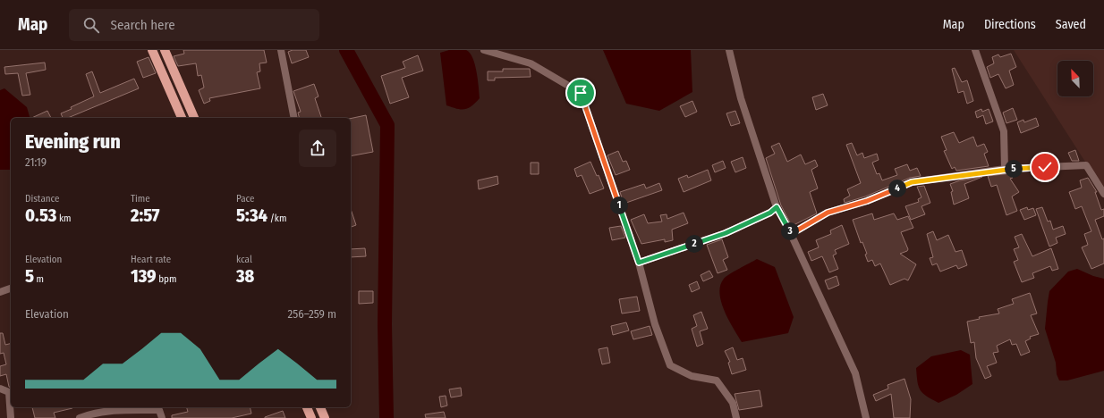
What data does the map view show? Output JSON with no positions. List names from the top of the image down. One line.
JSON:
{"north":"top left","page":{"header":"Map","search":"Search here","nav":["Map","Directions","Saved"],"heading":["Evening run","21:19"],"pins":["5","4","1","3","2"],"stats":[["Distance","0.53 km"],["Time","2:57"],["Pace","5:34 /km"],["Elevation","5 m"],["Heart rate","139 bpm"],["kcal","38"]],"chart":["Elevation","256–259 m"]}}
